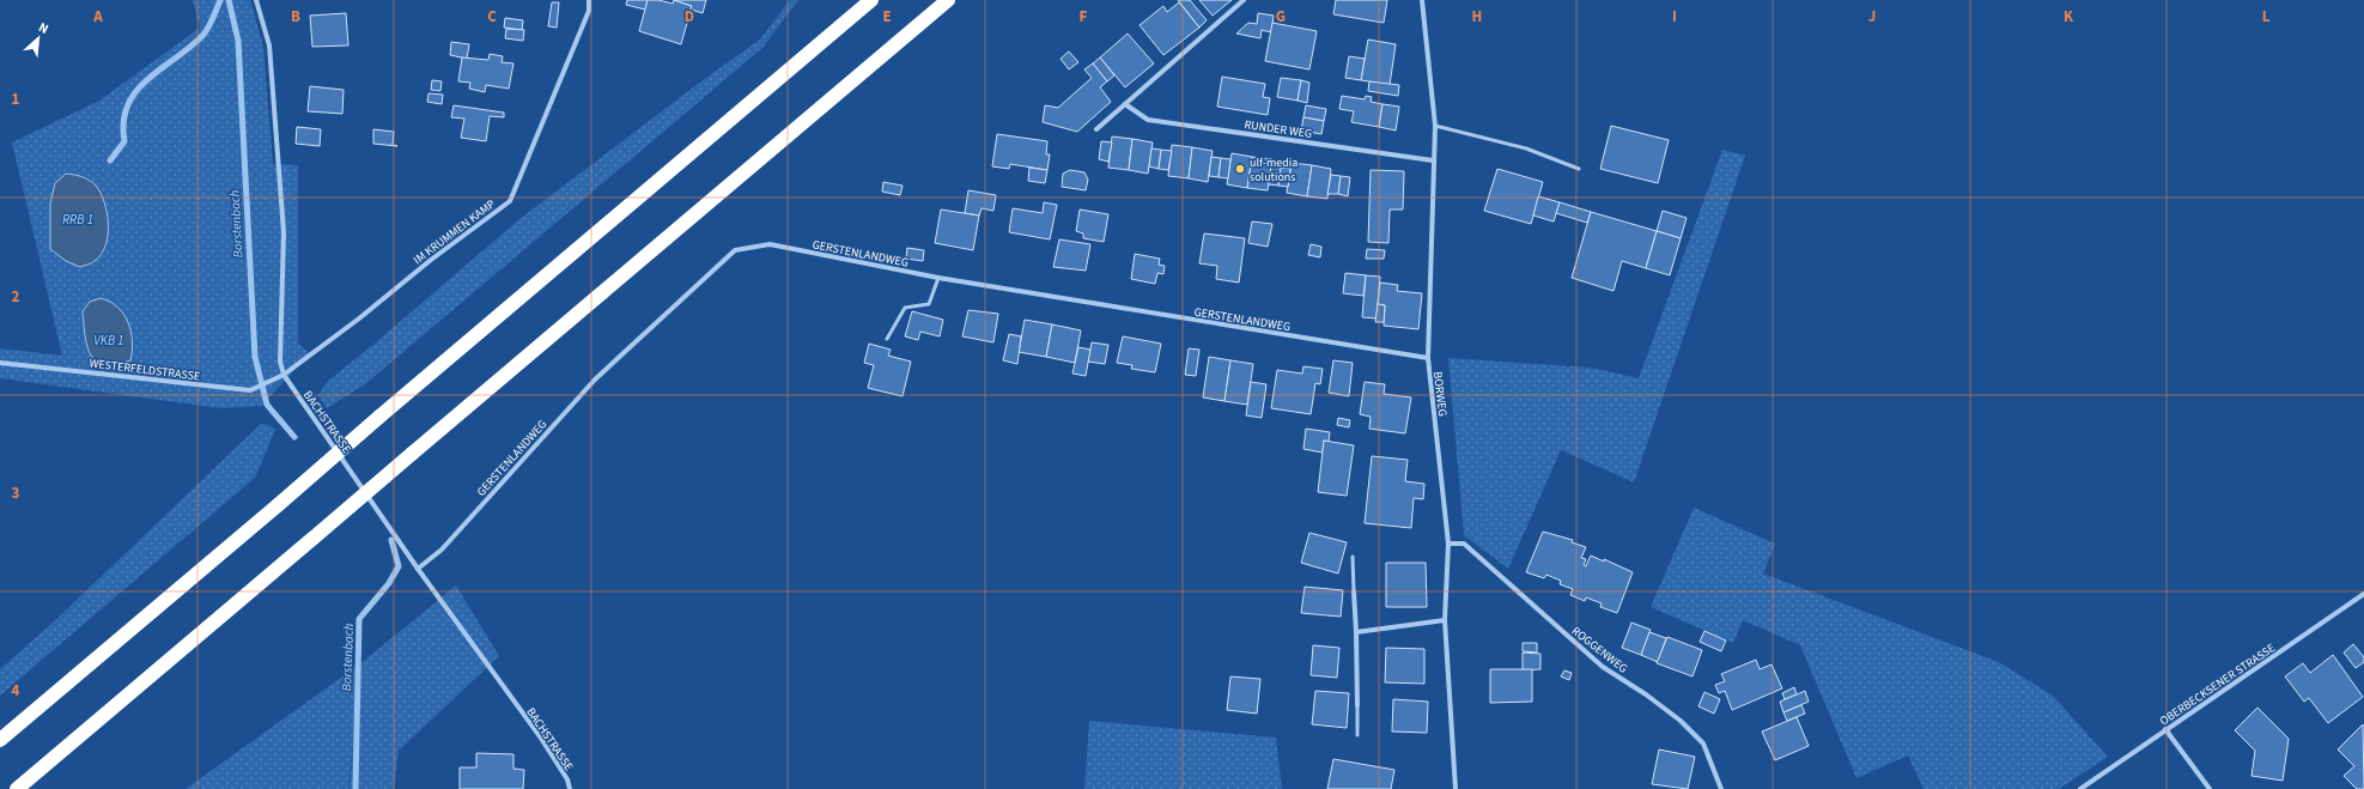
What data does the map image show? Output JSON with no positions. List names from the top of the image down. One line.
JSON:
{"streets":{"street":["RUNDER WEG","IM KRUMMEN KAMP","GERSTENLANDWEG","WESTERFELDSTRASSE","BORWEG","BACHSTRASSE","ROGGENWEG","OBERBECKSENER STRASSE"]},"crossings":[["RUNDER WEG","BORWEG"],["IM KRUMMEN KAMP","WESTERFELDSTRASSE"],["IM KRUMMEN KAMP","BACHSTRASSE"],["GERSTENLANDWEG","BORWEG"],["GERSTENLANDWEG","BACHSTRASSE"],["WESTERFELDSTRASSE","BACHSTRASSE"],["BORWEG","ROGGENWEG"]],"water":["RRB 1","Borstenbach","VKB 1"],"places":["ulf-media solutions"],"north":"top right","grid":{"columns":["A","B","C","D","E","F","G","H","I","J","K","L"],"rows":["1","2","3","4"]}}
